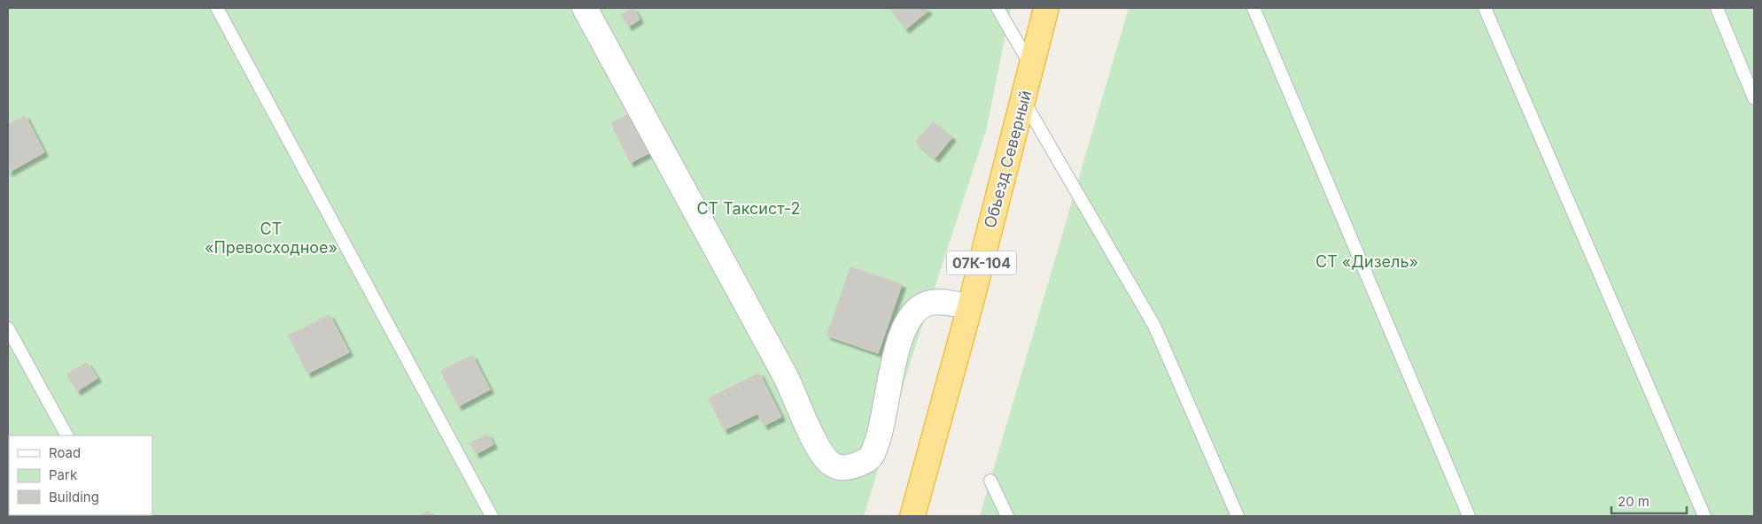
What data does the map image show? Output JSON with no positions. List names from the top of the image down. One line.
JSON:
{"streets":{"highway":["Обьезд Северный","07К-104"]},"parks":["СТ Таксист-2","СТ «Превосходное»","СТ «Дизель»"],"legend":["Road","Park","Building"],"scale_bar":"20 m"}
